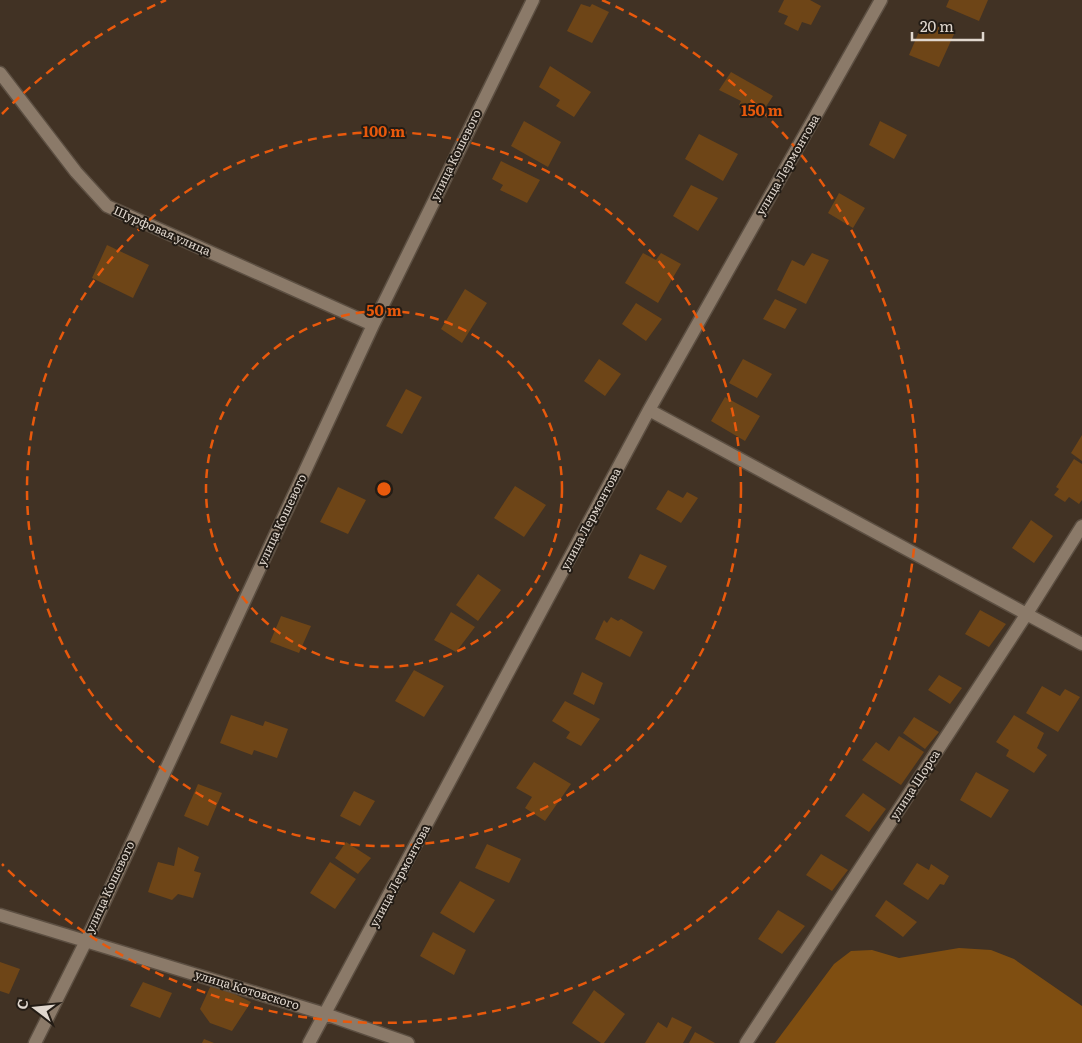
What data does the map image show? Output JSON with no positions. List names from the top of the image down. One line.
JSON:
{"streets":{"street":["улица Кошевого","улица Лермонтова","Шурфовая улица","улица Щорса","улица Котовского"]},"crossings":[["улица Кошевого","Шурфовая улица"],["улица Кошевого","улица Котовского"],["улица Лермонтова","улица Котовского"]],"scale_bar":"20 m","north":"left","rings":["150 m","100 m","50 m"]}
